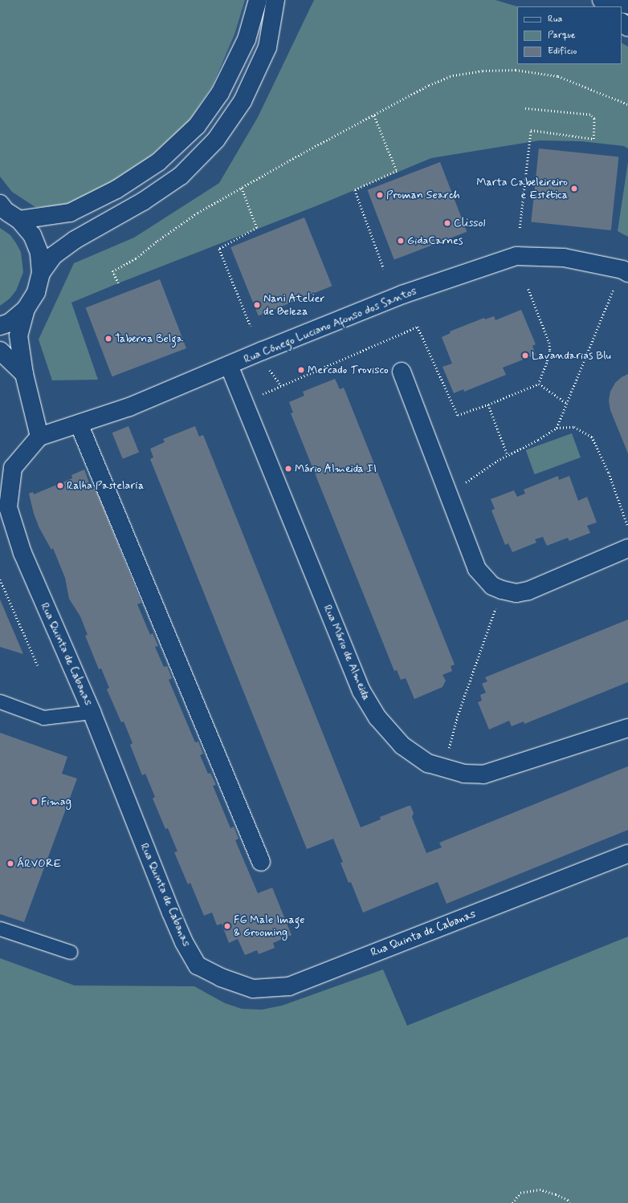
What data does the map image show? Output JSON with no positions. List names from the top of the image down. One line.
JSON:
{"streets":{"main road":["Rua Cónego Luciano Afonso dos Santos","Rua Mário de Almeida","Rua Quinta de Cabanas"]},"crossings":[["Rua Cónego Luciano Afonso dos Santos","Rua Mário de Almeida"],["Rua Cónego Luciano Afonso dos Santos","Rua Quinta de Cabanas"]],"places":["Marta Cabeleireiro e Estética","Proman Search","Clissol","GidaCarnes","Nani Atelier de Beleza","Taberna Belga","Lavandarias Blu","Mercado Trovisco","Mário Almeida II","Ralha Pastelaria","Fimag","ÁRVORE","FG Male Image & Grooming"],"legend":["Rua","Parque","Edifício"]}
